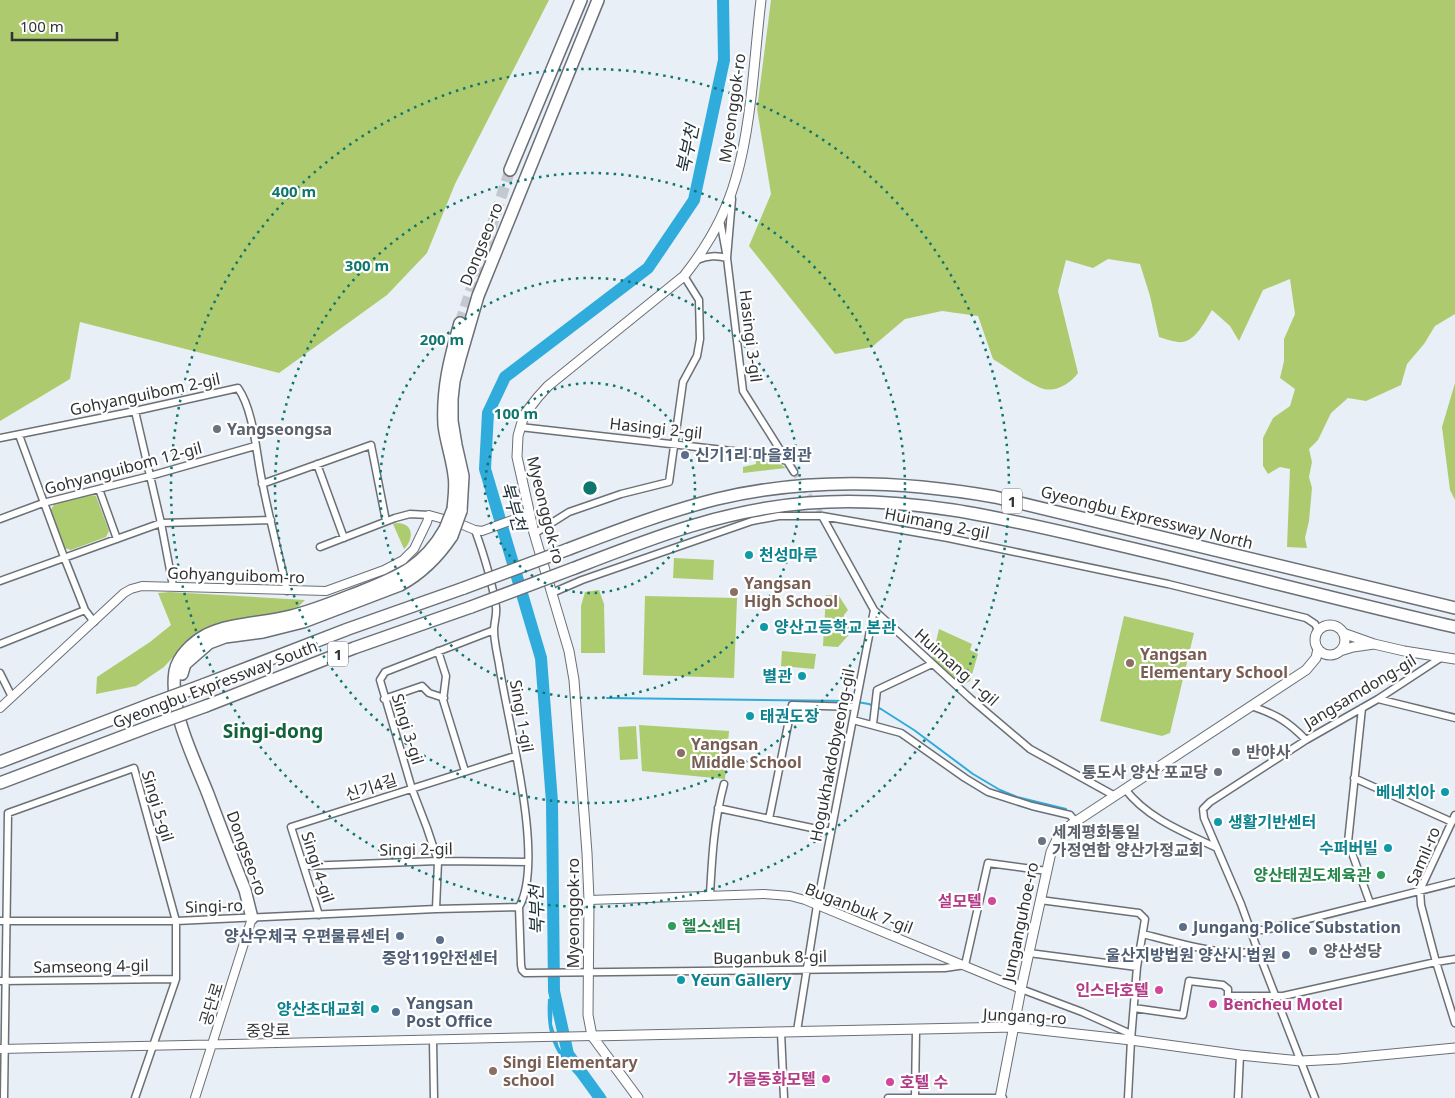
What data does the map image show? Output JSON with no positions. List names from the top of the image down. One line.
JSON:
{"streets":{"highway":["Dongseo-ro","1","Gyeongbu Expressway North","Gyeongbu Expressway South"],"main road":["Myeonggok-ro","Junganguhoe-ro","Jungang-ro"],"street":["Hasingi 3-gil","Gohyanguibom 2-gil","Hasingi 2-gil","Gohyanguibom 12-gil","Huimang 2-gil","Gohyanguibom-ro","Huimang 1-gil","Jangsamdong-gil","Singi 1-gil","Singi 3-gil","Hogukhakdobyeong-gil","신기4길","Singi 5-gil","Singi 2-gil","Samil-ro","Singi 4-gil","Singi-ro","Buganbuk 7-gil","Buganbuk 8-gil","Samseong 4-gil","공단로","중앙로"]},"crossings":[["Myeonggok-ro","Hasingi 3-gil"],["Myeonggok-ro","Hasingi 2-gil"],["Myeonggok-ro","Huimang 2-gil"],["Myeonggok-ro","Buganbuk 7-gil"],["Myeonggok-ro","Buganbuk 8-gil"],["Myeonggok-ro","Jungang-ro"],["Myeonggok-ro","중앙로"],["Dongseo-ro","Singi-ro"],["Dongseo-ro","공단로"],["Hasingi 3-gil","Hasingi 2-gil"],["Gohyanguibom 2-gil","Gohyanguibom 12-gil"],["Gohyanguibom 2-gil","Gohyanguibom-ro"],["Huimang 2-gil","Huimang 1-gil"],["Huimang 2-gil","Junganguhoe-ro"],["Huimang 1-gil","Hogukhakdobyeong-gil"],["Huimang 1-gil","Junganguhoe-ro"],["Singi 1-gil","Singi 3-gil"],["Singi 1-gil","신기4길"],["Singi 1-gil","Singi 2-gil"],["Singi 1-gil","Singi-ro"],["Singi 1-gil","Buganbuk 8-gil"],["Singi 3-gil","신기4길"],["Singi 3-gil","Singi 2-gil"],["Singi 3-gil","Singi-ro"],["Hogukhakdobyeong-gil","Buganbuk 7-gil"],["Hogukhakdobyeong-gil","Buganbuk 8-gil"],["Hogukhakdobyeong-gil","Jungang-ro"],["신기4길","Singi 2-gil"],["신기4길","Singi 4-gil"],["Singi 5-gil","Singi-ro"],["Singi 2-gil","Singi 4-gil"],["Singi 4-gil","Singi-ro"],["Singi-ro","공단로"],["Buganbuk 7-gil","Junganguhoe-ro"],["Buganbuk 7-gil","Buganbuk 8-gil"],["Junganguhoe-ro","Jungang-ro"],["공단로","중앙로"],["Jungang-ro","중앙로"]],"districts":["Singi-dong"],"water":["북부천"],"places":["Yangseongsa","신기1리 마을회관","천성마루","Yangsan High School","양산고등학교 본관","Yangsan Elementary School","별관","태권도장","반야사","Yangsan Middle School","통도사 양산 포교당","베네치아","생활기반센터","세계평화통일 가정연합 양산가정교회","수퍼버빌","양산태권도체육관","설모텔","헬스센터","Jungang Police Substation","양산우체국 우편물류센터","중앙119안전센터","양산성당","울산지방법원 양산시 법원","Yeun Gallery","인스타호텔","Bencheu Motel","양산초대교회","Yangsan Post Office","Singi Elementary school","가을동화모텔","호텔 수"],"scale_bar":"100 m","rings":["400 m","300 m","200 m","100 m"]}
